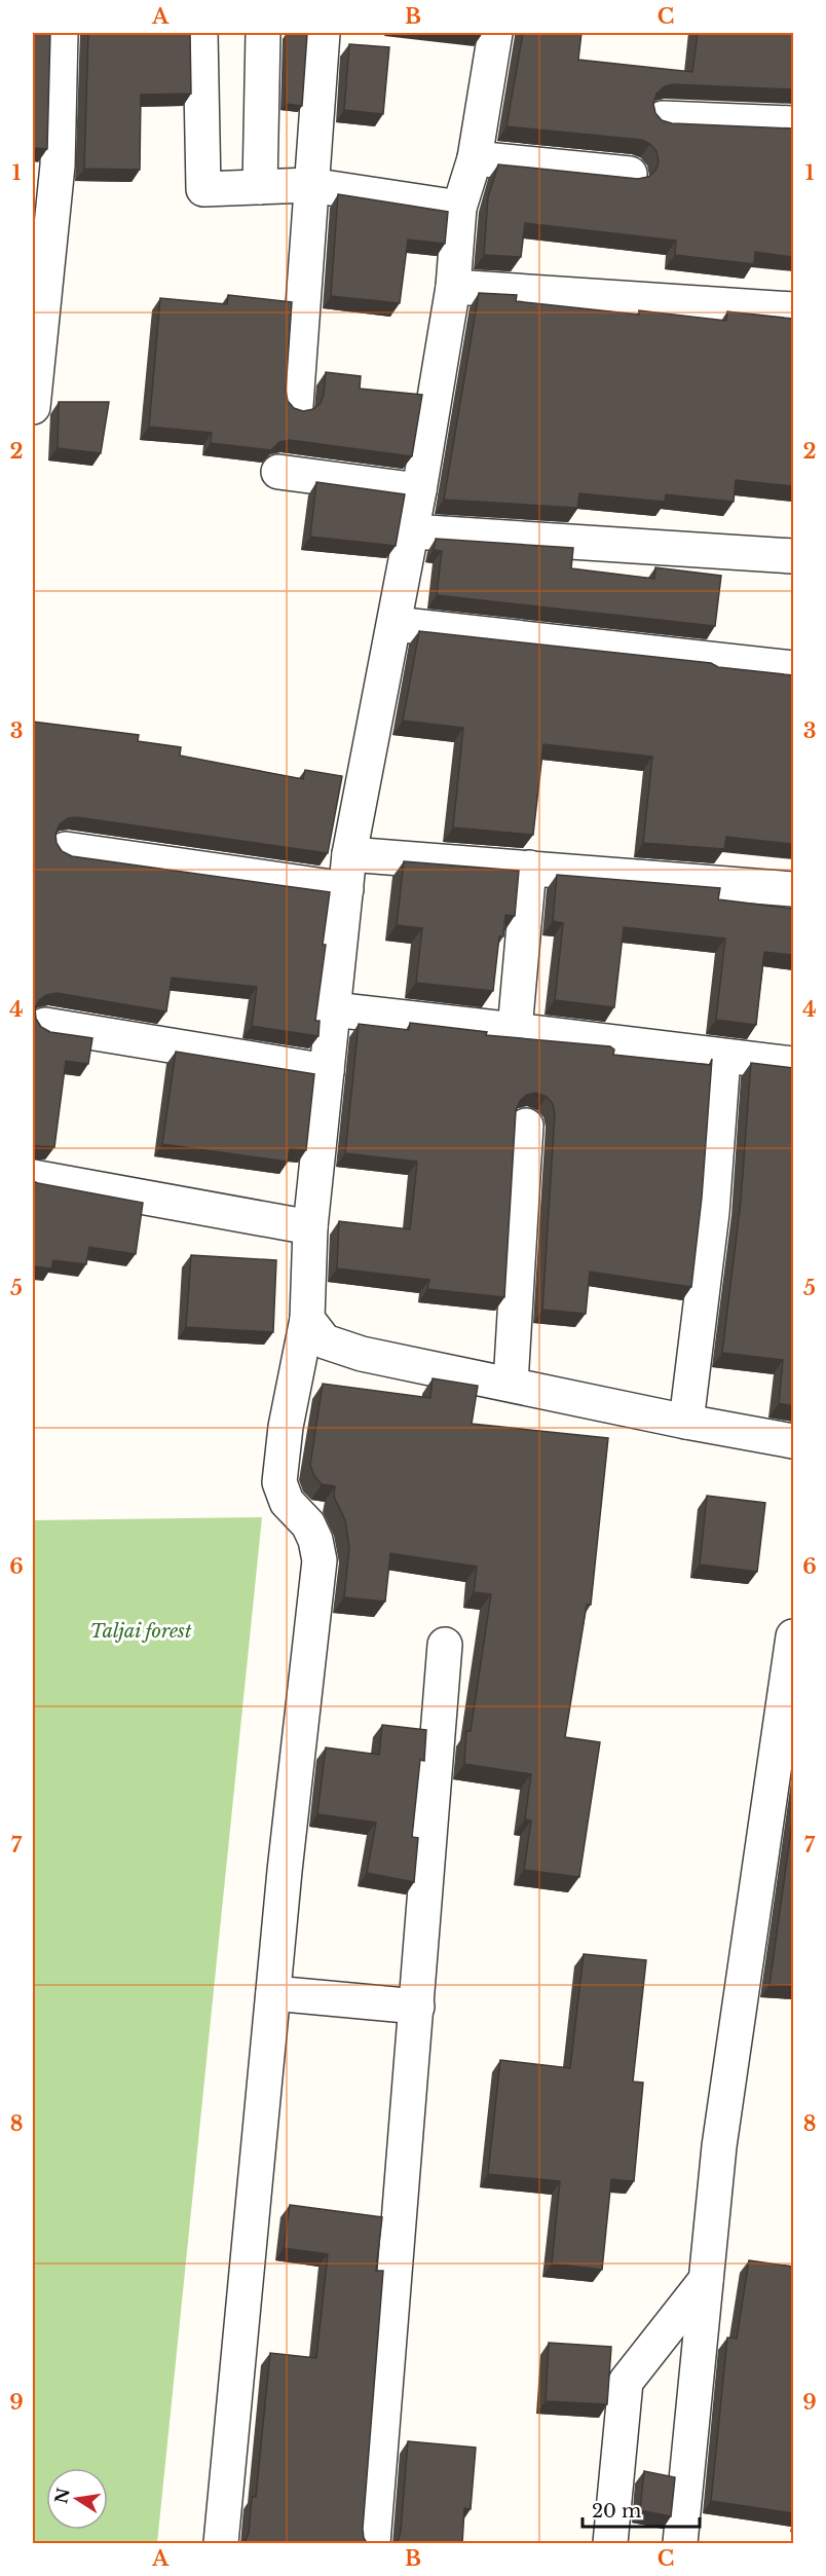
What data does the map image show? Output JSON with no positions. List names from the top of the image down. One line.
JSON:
{"parks":["Taljai forest"],"scale_bar":"20 m","north":"left","grid":{"columns":["A","B","C"],"rows":["1","2","3","4","5","6","7","8","9"]}}
